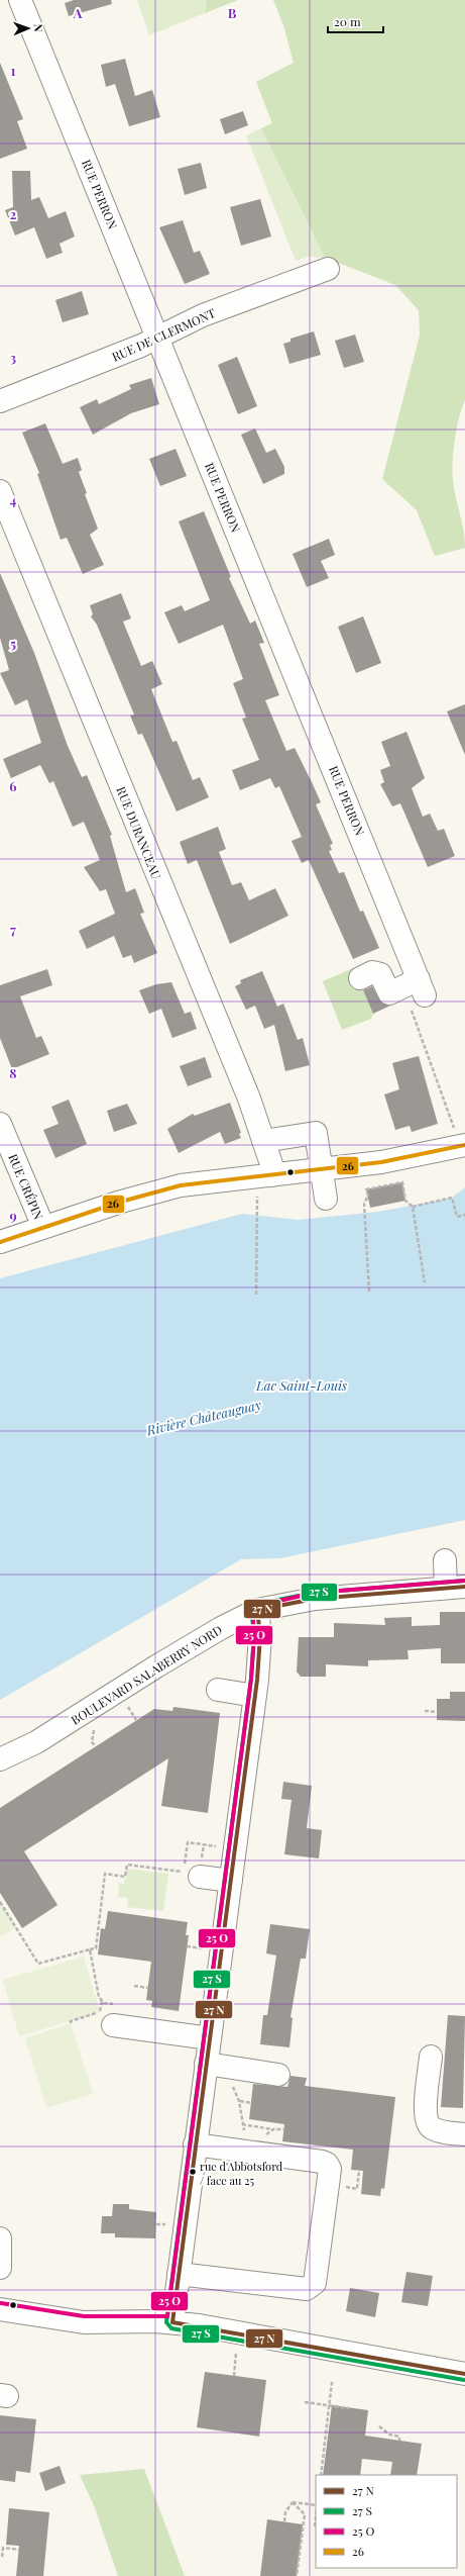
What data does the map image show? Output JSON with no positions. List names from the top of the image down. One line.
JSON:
{"streets":{"street":["RUE PERRON","RUE DE CLERMONT","RUE DURANCEAU","RUE CRÉPIN","BOULEVARD SALABERRY NORD"]},"crossings":[["RUE PERRON","RUE DE CLERMONT"]],"water":["Lac Saint-Louis","Rivière Châteauguay"],"places":["rue d'Abbotsford / face au 25"],"lines":["transit line 26"],"legend":["27 N","27 S","25 O","26"],"scale_bar":"20 m","north":"right","grid":{"columns":["A","B"],"rows":["1","2","3","4","5","6","7","8","9"]}}
